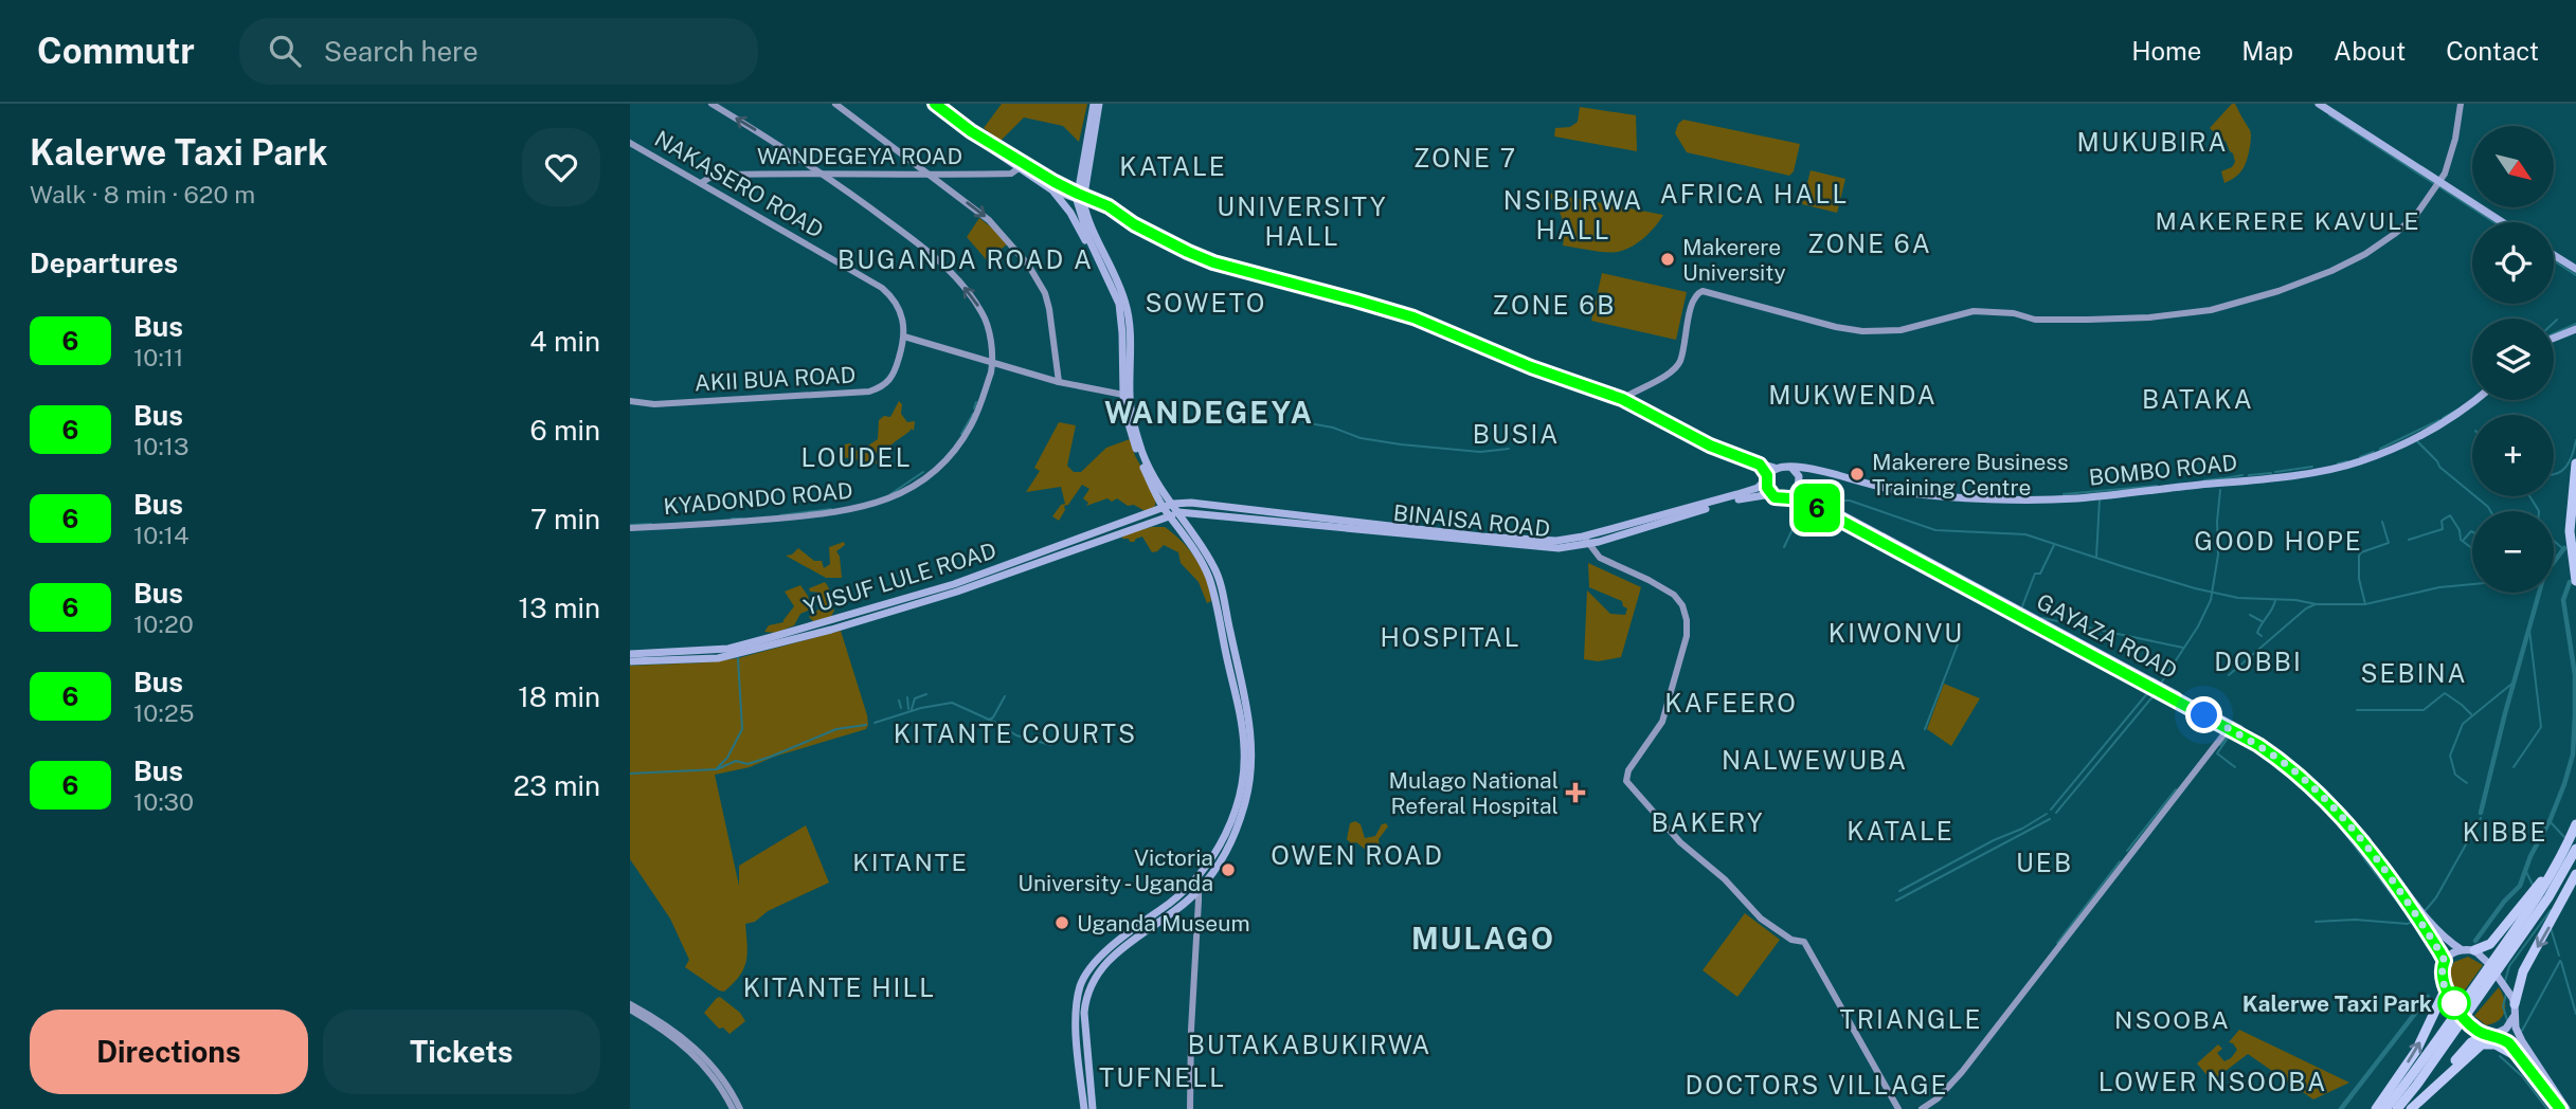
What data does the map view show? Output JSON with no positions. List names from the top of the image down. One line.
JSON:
{"streets":{"main road":["BOMBO ROAD","BINAISA ROAD","YUSUF LULE ROAD","GAYAZA ROAD"],"street":["WANDEGEYA ROAD","NAKASERO ROAD","AKII BUA ROAD","KYADONDO ROAD"]},"crossings":[["WANDEGEYA ROAD","NAKASERO ROAD"],["NAKASERO ROAD","AKII BUA ROAD"],["BOMBO ROAD","BINAISA ROAD"],["BOMBO ROAD","GAYAZA ROAD"],["BINAISA ROAD","YUSUF LULE ROAD"],["BINAISA ROAD","GAYAZA ROAD"]],"districts":["MUKUBIRA","ZONE 7","KATALE","AFRICA HALL","NSIBIRWA HALL","UNIVERSITY HALL","MAKERERE KAVULE","ZONE 6A","BUGANDA ROAD A","SOWETO","ZONE 6B","MUKWENDA","BATAKA","WANDEGEYA","BUSIA","LOUDEL","GOOD HOPE","KIWONVU","HOSPITAL","DOBBI","SEBINA","KAFEERO","KITANTE COURTS","NALWEWUBA","BAKERY","KATALE","KIBBE","OWEN ROAD","KITANTE","UEB","MULAGO","KITANTE HILL","TRIANGLE","NSOOBA","BUTAKABUKIRWA","TUFNELL","LOWER NSOOBA","DOCTORS VILLAGE"],"places":{"other":["Makerere University","Makerere Business Training Centre","Victoria University - Uganda","Uganda Museum","Kalerwe Taxi Park"],"health":["Mulago National Referal Hospital"]},"lines":["bus line 6"],"north":"bottom right","page":{"header":"Commutr","search":"Search here","nav":["Home","Map","About","Contact"],"heading":[["Kalerwe Taxi Park","Walk · 8 min · 620 m"],"Departures"],"on_map":"6","map_buttons":["+","−"],"list":[{"mark":"6","name":"Bus","note":"10:11","value":"4 min"},{"mark":"6","name":"Bus","note":"10:13","value":"6 min"},{"mark":"6","name":"Bus","note":"10:14","value":"7 min"},{"mark":"6","name":"Bus","note":"10:20","value":"13 min"},{"mark":"6","name":"Bus","note":"10:25","value":"18 min"},{"mark":"6","name":"Bus","note":"10:30","value":"23 min"}],"buttons":["Directions","Tickets"]}}
